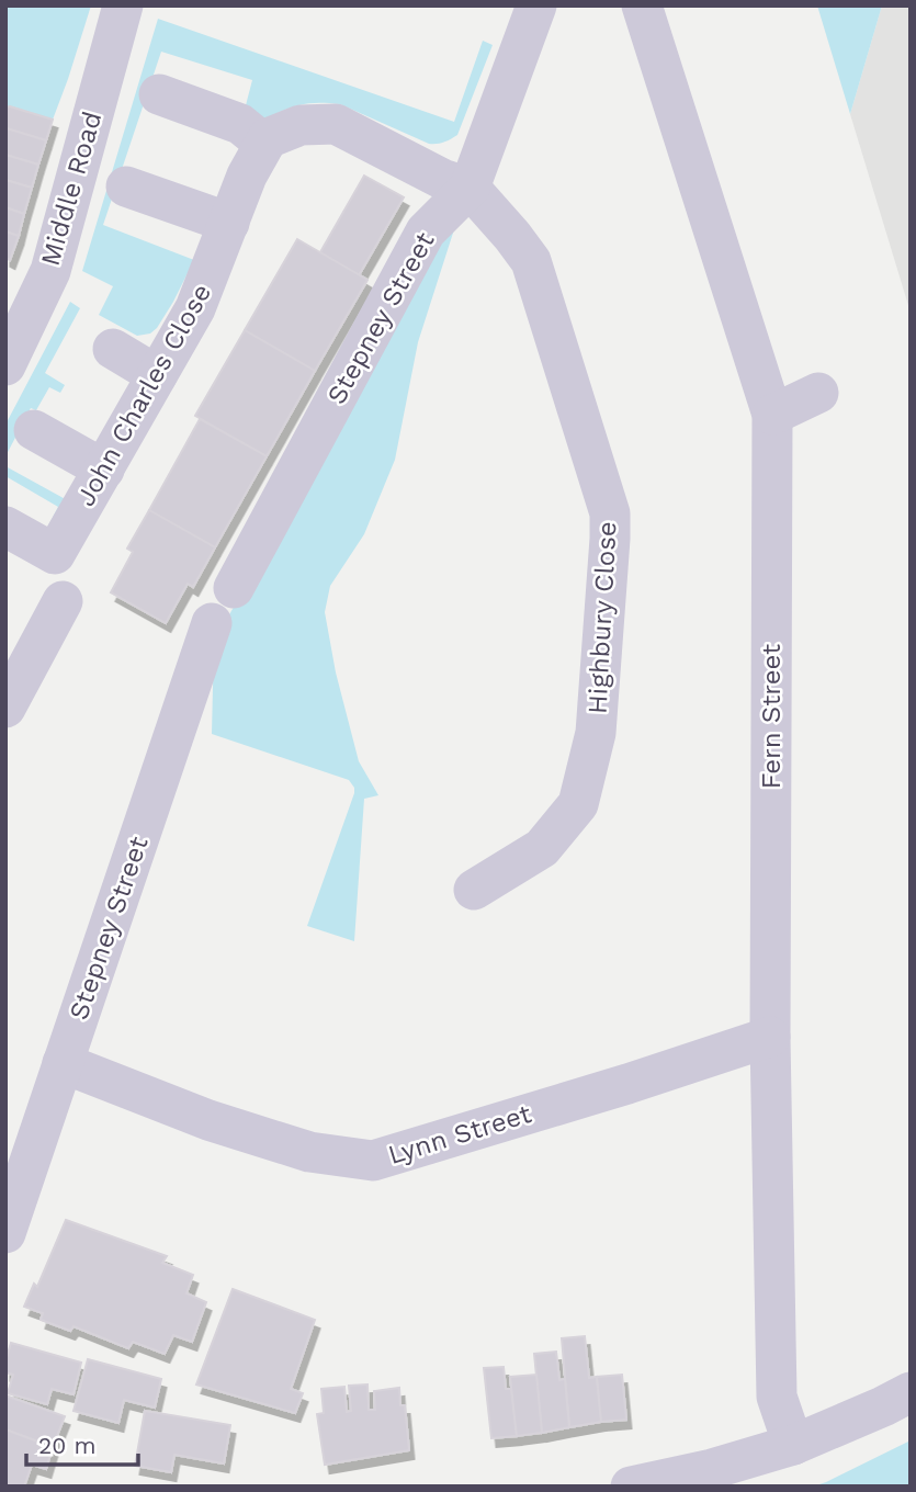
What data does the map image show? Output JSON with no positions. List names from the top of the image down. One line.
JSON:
{"streets":{"street":["Middle Road","Stepney Street","John Charles Close","Highbury Close","Fern Street","Lynn Street"]},"crossings":[["Stepney Street","Highbury Close"],["Stepney Street","Lynn Street"],["Fern Street","Lynn Street"]],"scale_bar":"20 m"}
